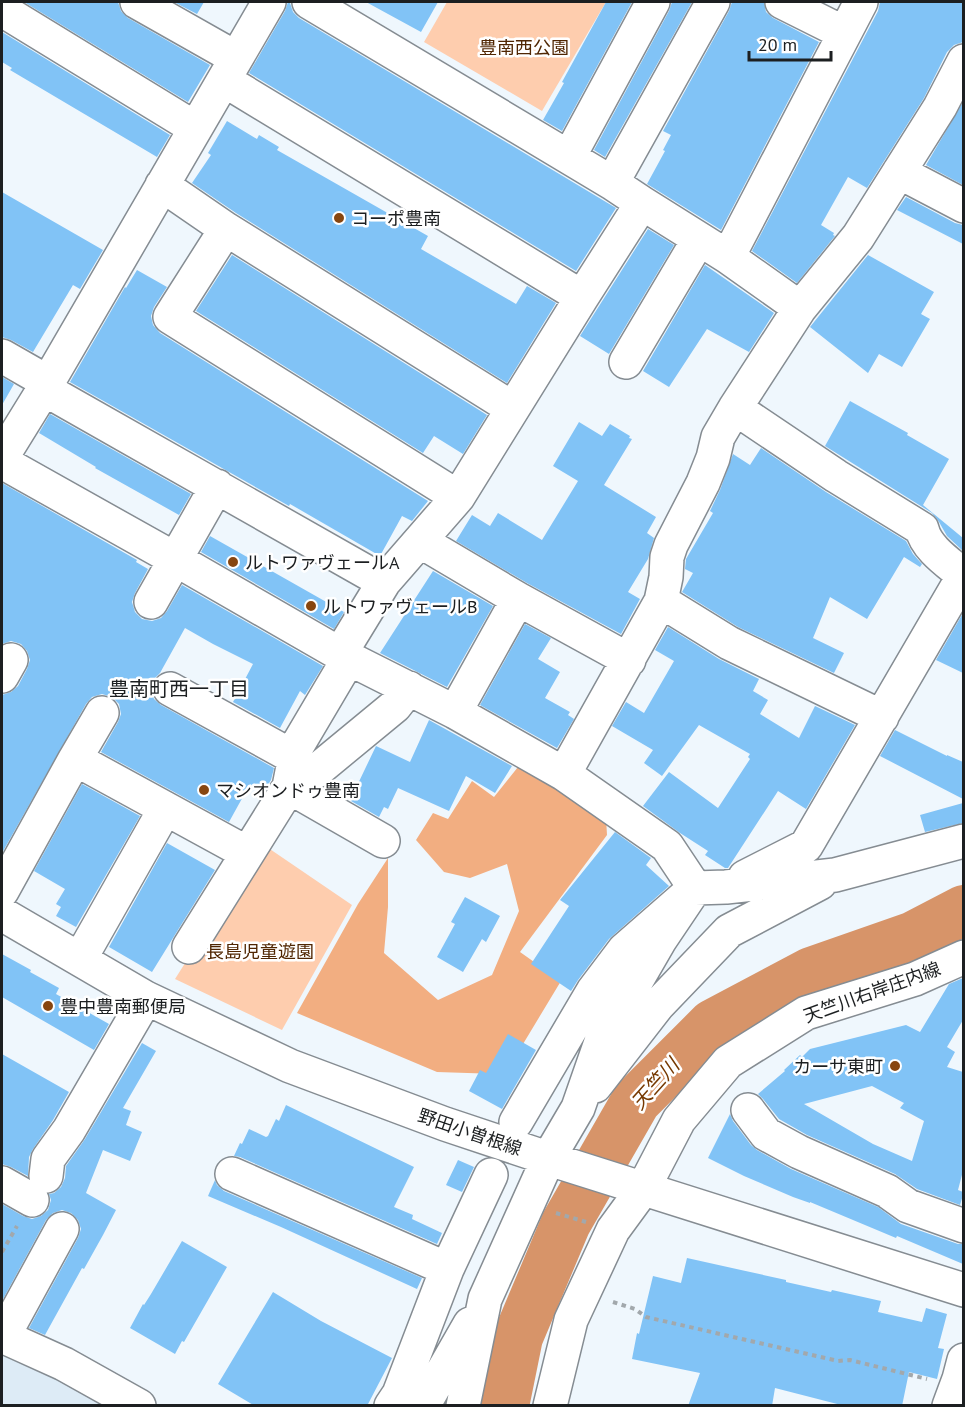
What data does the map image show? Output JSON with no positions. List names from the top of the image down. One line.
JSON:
{"streets":{"street":["天竺川右岸庄内線","野田小曽根線"]},"crossings":[["天竺川右岸庄内線","野田小曽根線"]],"districts":["豊南町西一丁目"],"water":["天竺川"],"parks":["豊南西公園","長島児童遊園"],"places":["コーポ豊南","ルトワァヴェールA","ルトワァヴェールB","マシオンドゥ豊南","豊中豊南郵便局","カーサ東町"],"scale_bar":"20 m"}
